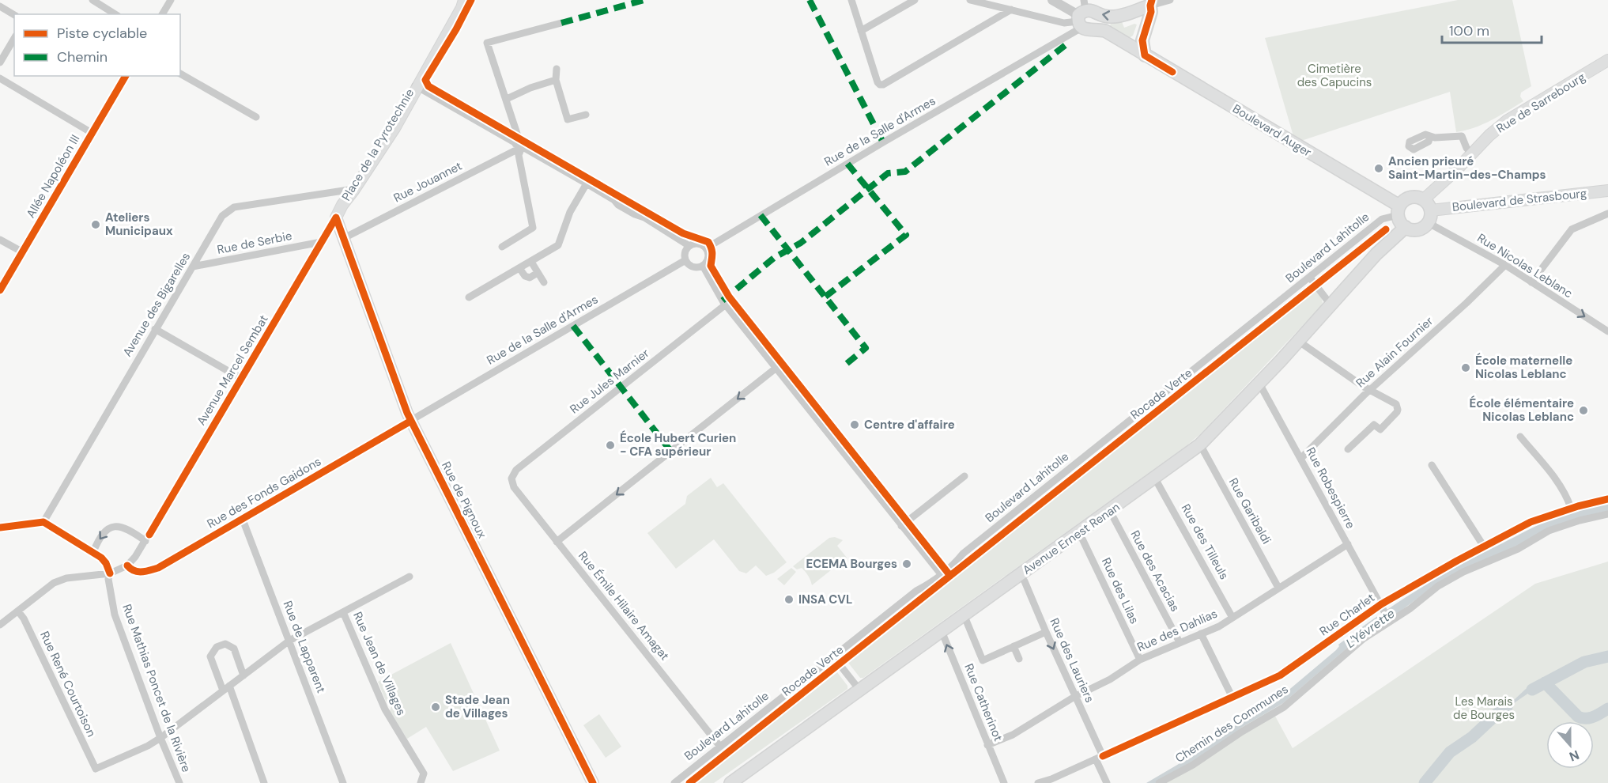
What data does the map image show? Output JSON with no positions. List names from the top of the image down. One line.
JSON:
{"streets":{"main road":["Rue de Sarrebourg","Boulevard Auger","Place de la Pyrotechnie","Boulevard de Strasbourg","Avenue Marcel Sembat","Rue de Pignoux","Avenue Ernest Renan"],"street":["Rue de la Salle d'Armes","Allée Napoléon III","Rue Jouannet","Rue de Serbie","Boulevard Lahitolle","Rue Nicolas Leblanc","Avenue des Bigarelles","Rue Alain Fournier","Rue Jules Marnier","Rue Robespierre","Rue des Fonds Gaidons","Rue Garibaldi","Rue des Tilleuls","Rue des Acacias","Rue des Lilas","Rue Émile Hilaire Amagat","Rue Charlet","Rue des Dahlias","Rue de Lapparent","Rue des Lauriers","Rue Jean de Villages","Rue René Courtoison","Rue Mathias Poncet de la Rivière","Rue Catherinot","Chemin des Communes"],"cycle path":["Rocade Verte"]},"crossings":[["Rue de Sarrebourg","Boulevard Auger"],["Rue de Sarrebourg","Boulevard de Strasbourg"],["Rue de Sarrebourg","Boulevard Lahitolle"],["Rue de Sarrebourg","Rue Nicolas Leblanc"],["Rue de Sarrebourg","Avenue Ernest Renan"],["Boulevard Auger","Rue de la Salle d'Armes"],["Boulevard Auger","Boulevard de Strasbourg"],["Boulevard Auger","Boulevard Lahitolle"],["Boulevard Auger","Rue Nicolas Leblanc"],["Boulevard Auger","Avenue Ernest Renan"],["Rue de la Salle d'Armes","Rue des Fonds Gaidons"],["Rue de la Salle d'Armes","Rue de Pignoux"],["Place de la Pyrotechnie","Avenue des Bigarelles"],["Place de la Pyrotechnie","Avenue Marcel Sembat"],["Rue Jouannet","Rue de Pignoux"],["Boulevard de Strasbourg","Boulevard Lahitolle"],["Boulevard de Strasbourg","Rue Nicolas Leblanc"],["Boulevard de Strasbourg","Avenue Ernest Renan"],["Rue de Serbie","Avenue des Bigarelles"],["Rue de Serbie","Avenue Marcel Sembat"],["Boulevard Lahitolle","Rue Nicolas Leblanc"],["Boulevard Lahitolle","Avenue Ernest Renan"],["Boulevard Lahitolle","Rue Émile Hilaire Amagat"],["Rue Nicolas Leblanc","Rue Alain Fournier"],["Rue Nicolas Leblanc","Avenue Ernest Renan"],["Avenue des Bigarelles","Avenue Marcel Sembat"],["Rue Alain Fournier","Rue Robespierre"],["Avenue Marcel Sembat","Rue des Fonds Gaidons"],["Avenue Marcel Sembat","Rue de Pignoux"],["Avenue Marcel Sembat","Rue René Courtoison"],["Avenue Marcel Sembat","Rue Mathias Poncet de la Rivière"],["Rue Jules Marnier","Rue Émile Hilaire Amagat"],["Rue Robespierre","Avenue Ernest Renan"],["Rue Robespierre","Rue Charlet"],["Rue Robespierre","Rue des Dahlias"],["Rue Robespierre","Chemin des Communes"],["Rue des Fonds Gaidons","Rue de Pignoux"],["Rue des Fonds Gaidons","Rue de Lapparent"],["Rue Garibaldi","Avenue Ernest Renan"],["Rue Garibaldi","Rue des Dahlias"],["Avenue Ernest Renan","Rue des Tilleuls"],["Avenue Ernest Renan","Rue des Acacias"],["Avenue Ernest Renan","Rue des Lilas"],["Avenue Ernest Renan","Rue des Lauriers"],["Avenue Ernest Renan","Rue Catherinot"],["Rue des Tilleuls","Rue des Dahlias"],["Rue des Acacias","Rue des Dahlias"],["Rue des Lilas","Rue des Dahlias"],["Rue Charlet","Rue des Lauriers"],["Rue des Dahlias","Rue des Lauriers"],["Rue des Dahlias","Rue Catherinot"],["Rue René Courtoison","Rue Mathias Poncet de la Rivière"]],"one_way":["Rue Nicolas Leblanc","Rue Catherinot"],"water":["L'Yévrette"],"parks":["Cimetière des Capucins","Les Marais de Bourges"],"places":["Ancien prieuré Saint-Martin-des-Champs","Ateliers Municipaux","École maternelle Nicolas Leblanc","École élémentaire Nicolas Leblanc","Centre d'affaire","École Hubert Curien - CFA supérieur","ECEMA Bourges","INSA CVL","Stade Jean de Villages"],"legend":["Piste cyclable","Chemin"],"scale_bar":"100 m","north":"bottom"}
